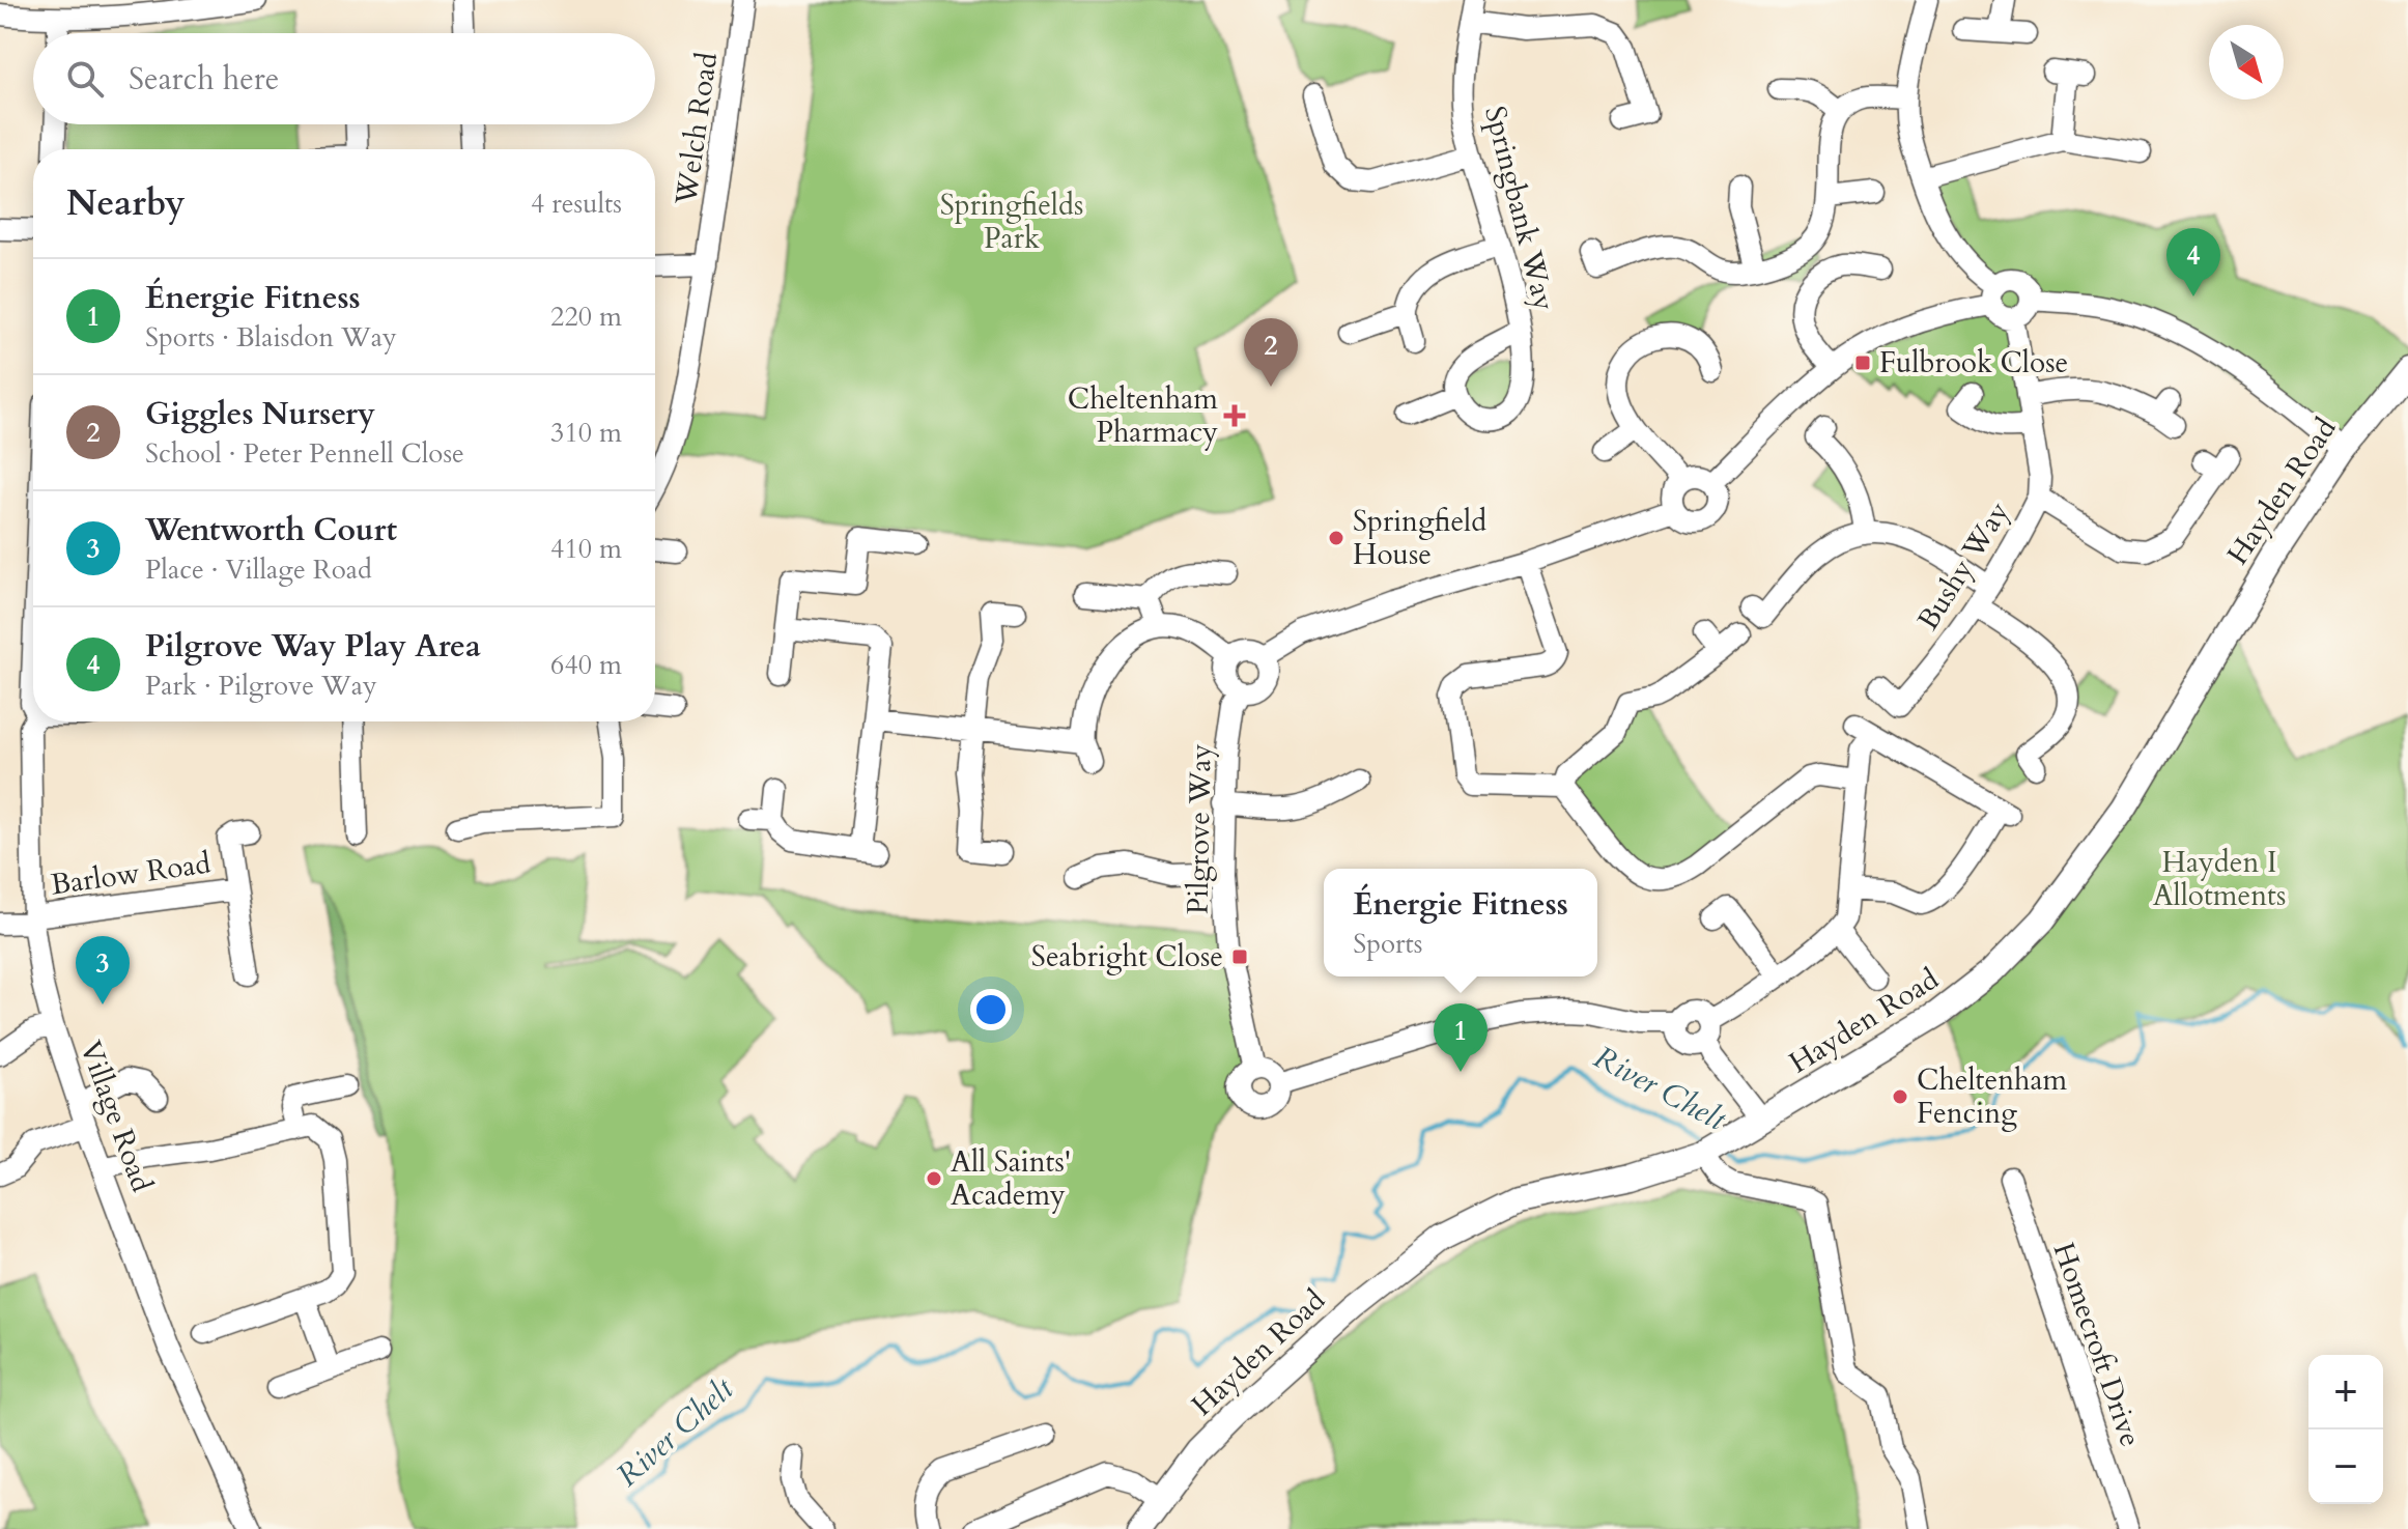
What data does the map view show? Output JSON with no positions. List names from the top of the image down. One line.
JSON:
{"streets":{"main road":["Hayden Road"],"street":["Welch Road","Springbank Way","Bushy Way","Pilgrove Way","Barlow Road","Village Road","Homecroft Drive"]},"crossings":[["Barlow Road","Village Road"]],"water":["River Chelt"],"parks":["Springfields Park","Hayden I Allotments"],"places":{"transit":["Fulbrook Close","Seabright Close"],"health":["Cheltenham Pharmacy"],"other":["Springfield House","Cheltenham Fencing","All Saints' Academy"]},"north":"bottom right","page":{"search":"Search here","heading":["Nearby","4 results"],"pins":["4","2","3","1"],"list":[{"mark":"1","name":"Énergie Fitness","note":"Sports · Blaisdon Way","value":"220 m"},{"mark":"2","name":"Giggles Nursery","note":"School · Peter Pennell Close","value":"310 m"},{"mark":"3","name":"Wentworth Court","note":"Place · Village Road","value":"410 m"},{"mark":"4","name":"Pilgrove Way Play Area","note":"Park · Pilgrove Way","value":"640 m"}],"popup":["Énergie Fitness","Sports"],"map_buttons":["+","−"]}}
